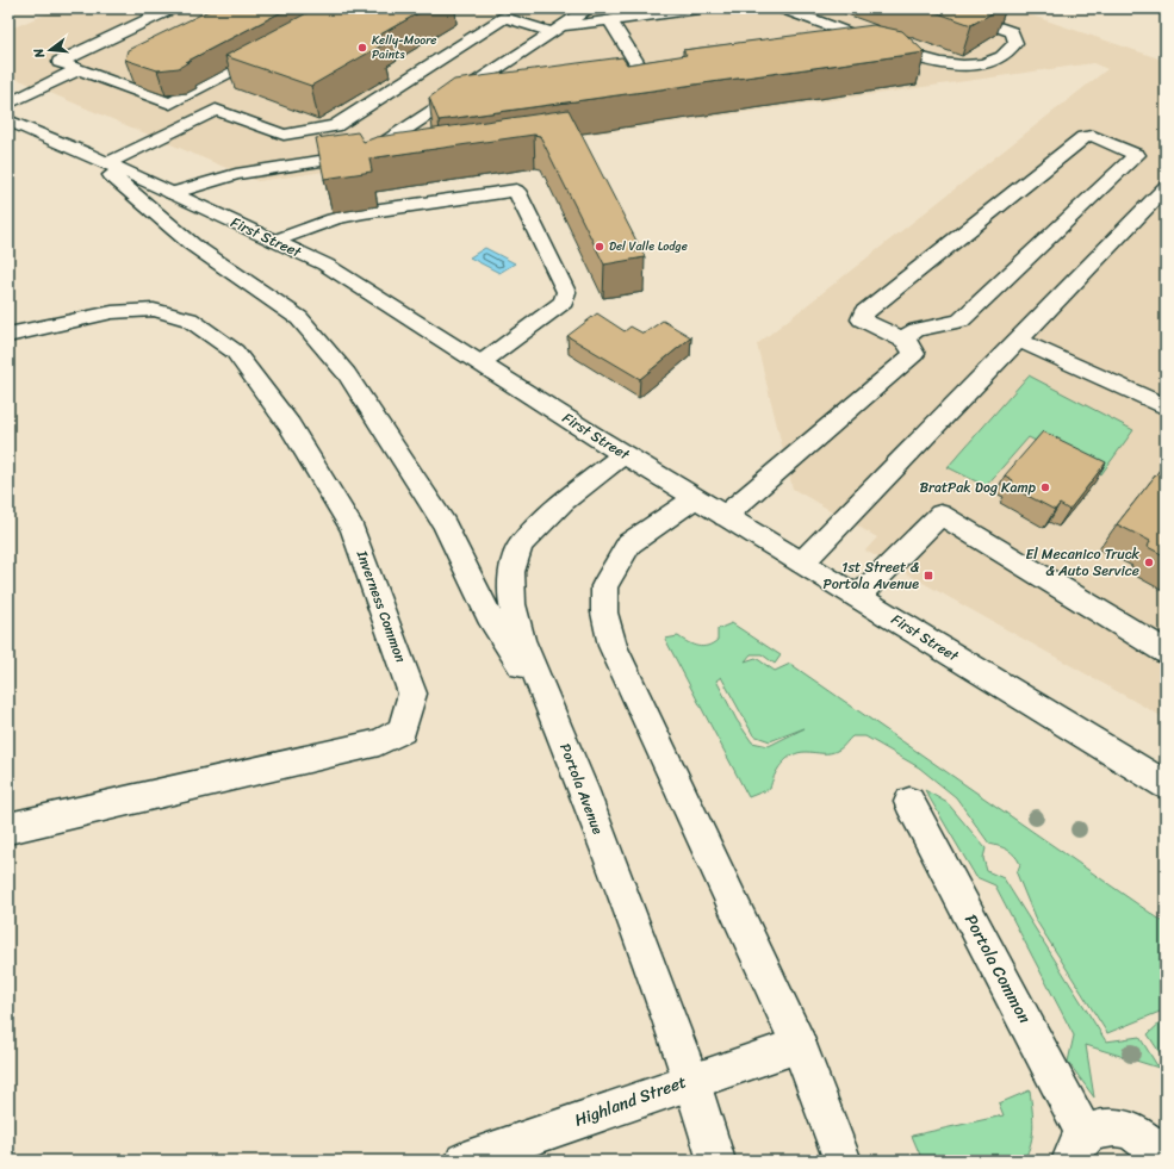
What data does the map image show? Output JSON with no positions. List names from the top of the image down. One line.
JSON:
{"streets":{"main road":["First Street","Inverness Common","Portola Avenue","Portola Common","Highland Street"]},"crossings":[["First Street","Portola Avenue"],["Portola Avenue","Highland Street"]],"places":{"other":["Kelly-Moore Paints","Del Valle Lodge","BratPak Dog Kamp","El Mecanico Truck & Auto Service"],"transit":["1st Street & Portola Avenue"]},"north":"left"}
